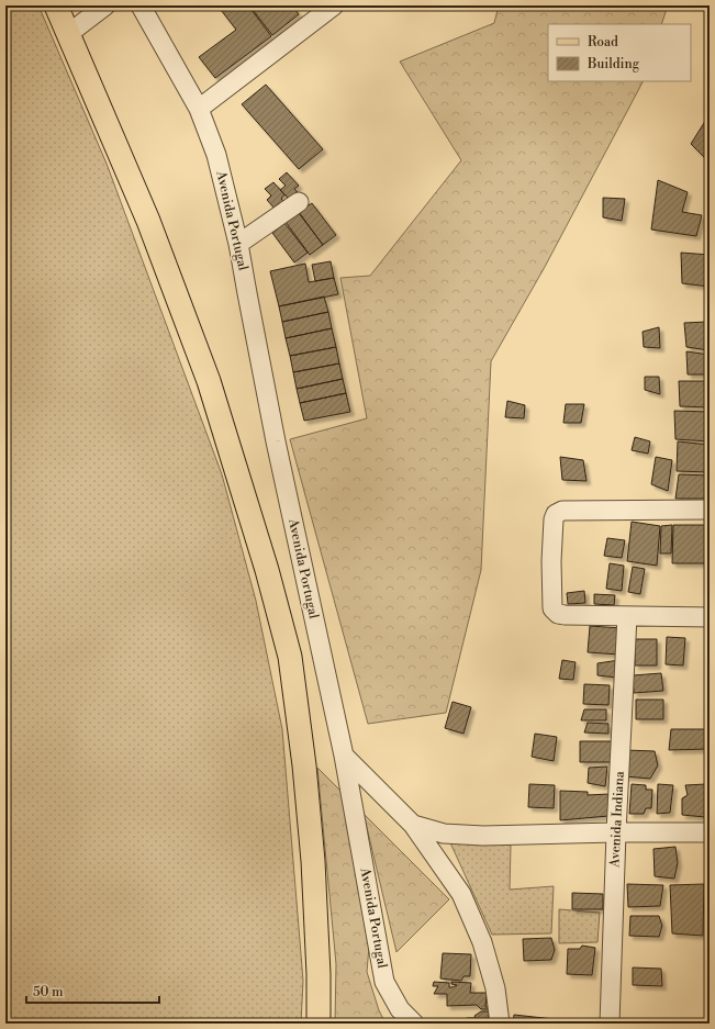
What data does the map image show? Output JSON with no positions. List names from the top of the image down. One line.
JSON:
{"streets":{"street":["Avenida Portugal","Avenida Indiana"]},"legend":["Road","Building"],"scale_bar":"50 m"}
